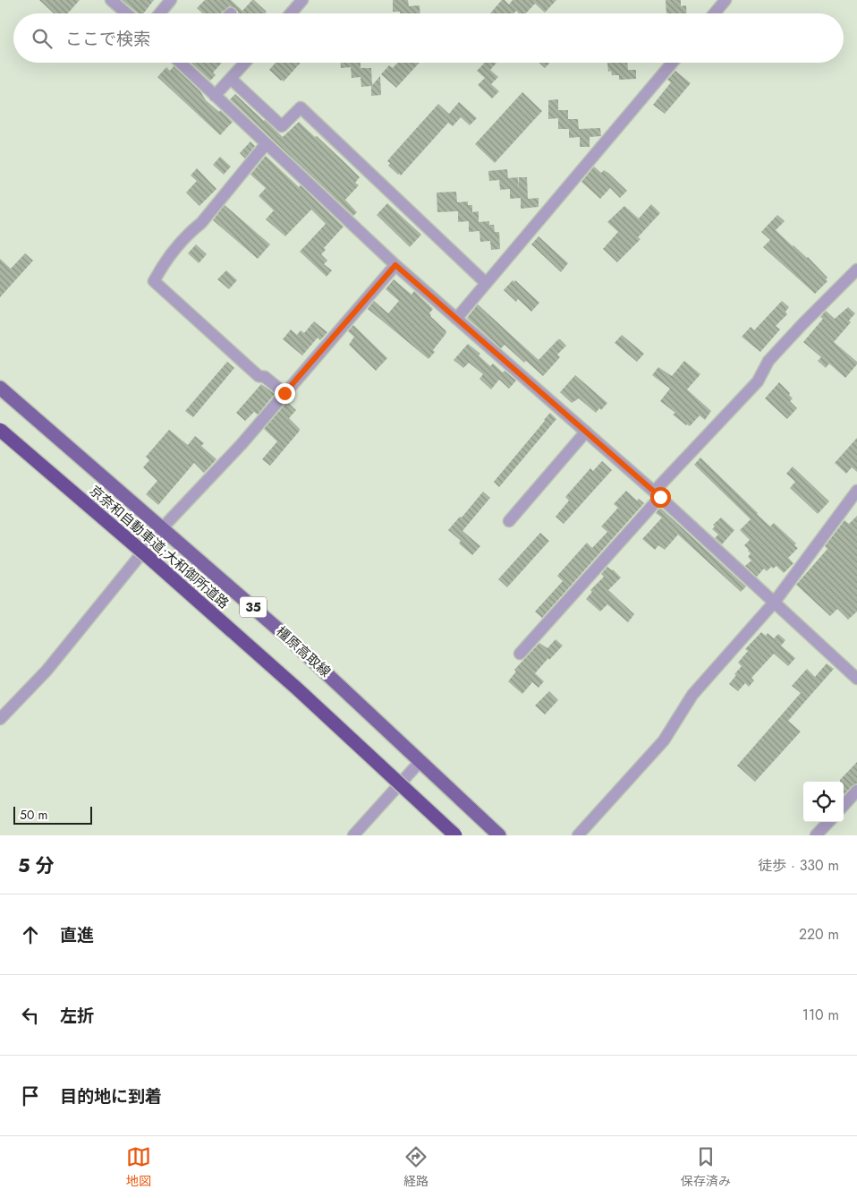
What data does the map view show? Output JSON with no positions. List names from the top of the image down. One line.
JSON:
{"streets":{"highway":["京奈和自動車道;大和御所道路"],"main road":["35","橿原高取線"]},"scale_bar":"50 m","page":{"search":"ここで検索","scale":"50 m","heading":["5 分","徒歩 · 330 m"],"list":[["直進","220 m"],["左折","110 m"],"目的地に到着"],"nav":["地図","経路","保存済み"]}}
